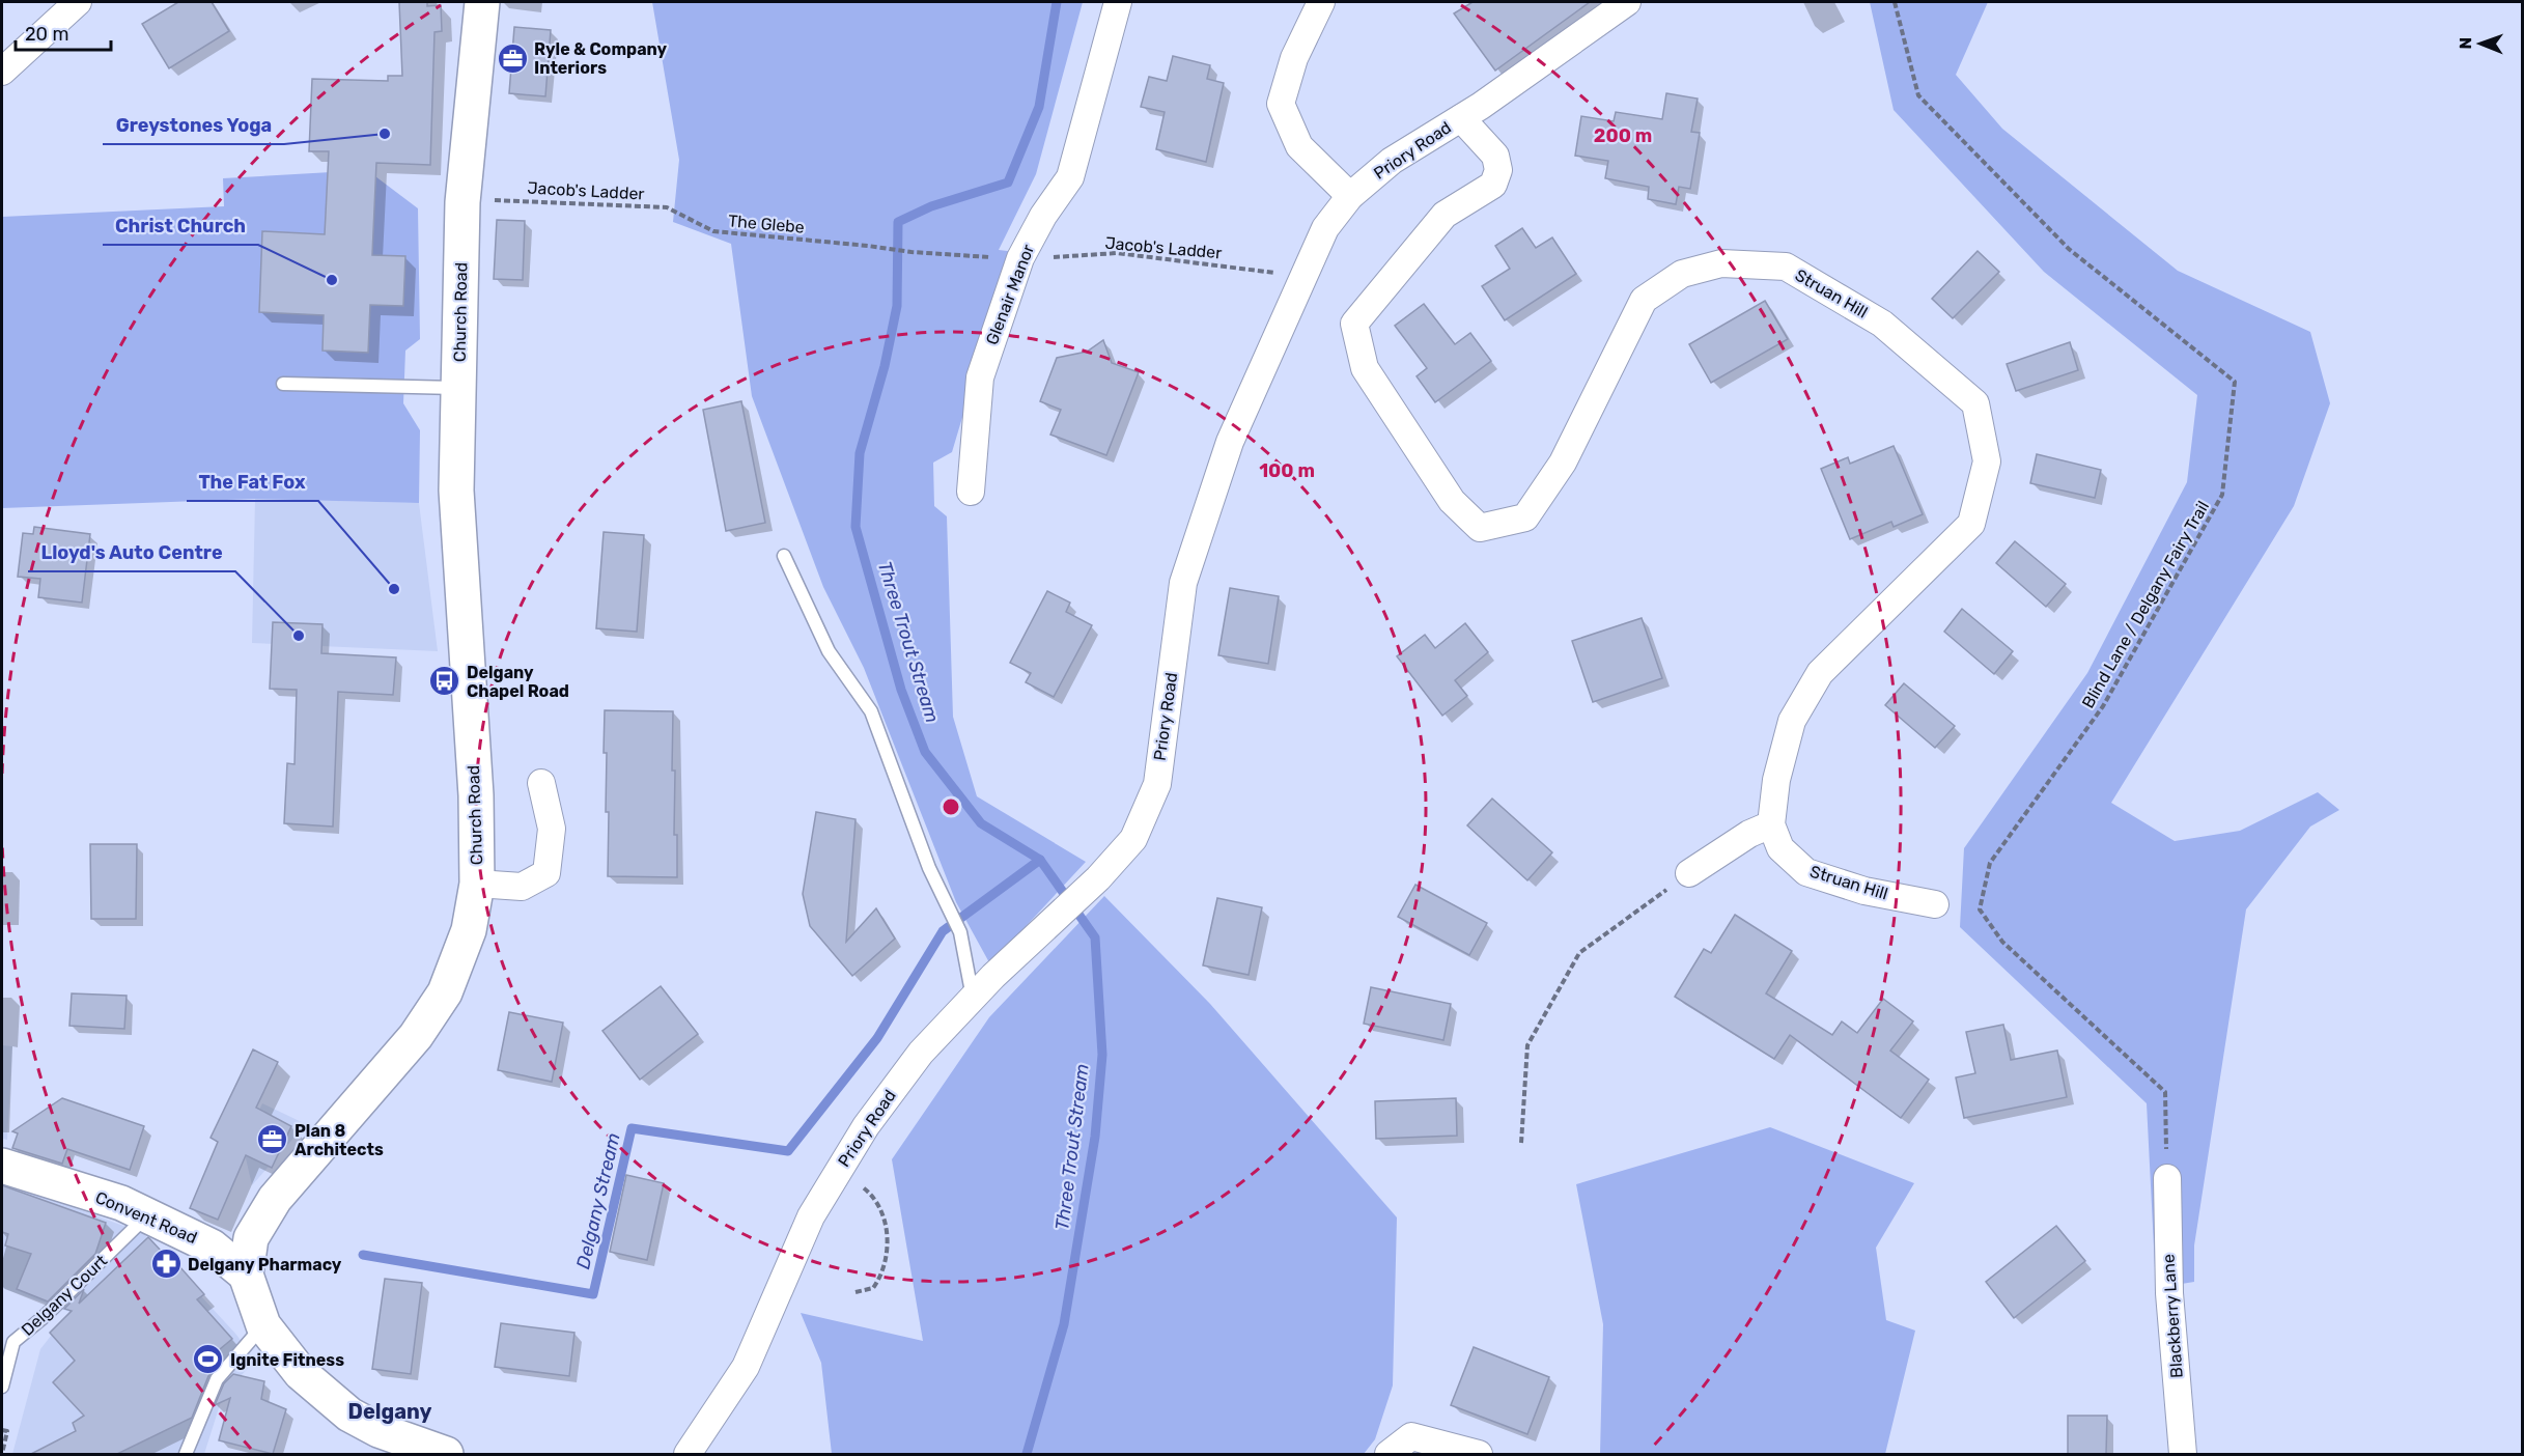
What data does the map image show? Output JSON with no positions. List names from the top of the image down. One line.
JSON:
{"streets":{"main road":["Church Road","Convent Road"],"street":["Priory Road","Struan Hill","Glenair Manor","Blackberry Lane"],"lane":["Delgany Court"],"path":["Jacob's Ladder","The Glebe","Blind Lane / Delgany Fairy Trail"]},"crossings":[["Priory Road","Jacob's Ladder"],["Priory Road","Struan Hill"],["Jacob's Ladder","The Glebe"],["Jacob's Ladder","Glenair Manor"],["Church Road","Convent Road"],["Blind Lane / Delgany Fairy Trail","Blackberry Lane"],["Convent Road","Delgany Court"]],"districts":["Delgany"],"water":["Three Trout Stream","Delgany Stream"],"places":{"office":["Ryle & Company Interiors","Plan 8 Architects"],"other":["Greystones Yoga","Christ Church","The Fat Fox","Lloyd's Auto Centre"],"bus stop":["Delgany Chapel Road"],"pharmacy":["Delgany Pharmacy"],"sports":["Ignite Fitness"]},"scale_bar":"20 m","north":"left","rings":["200 m","100 m"]}
